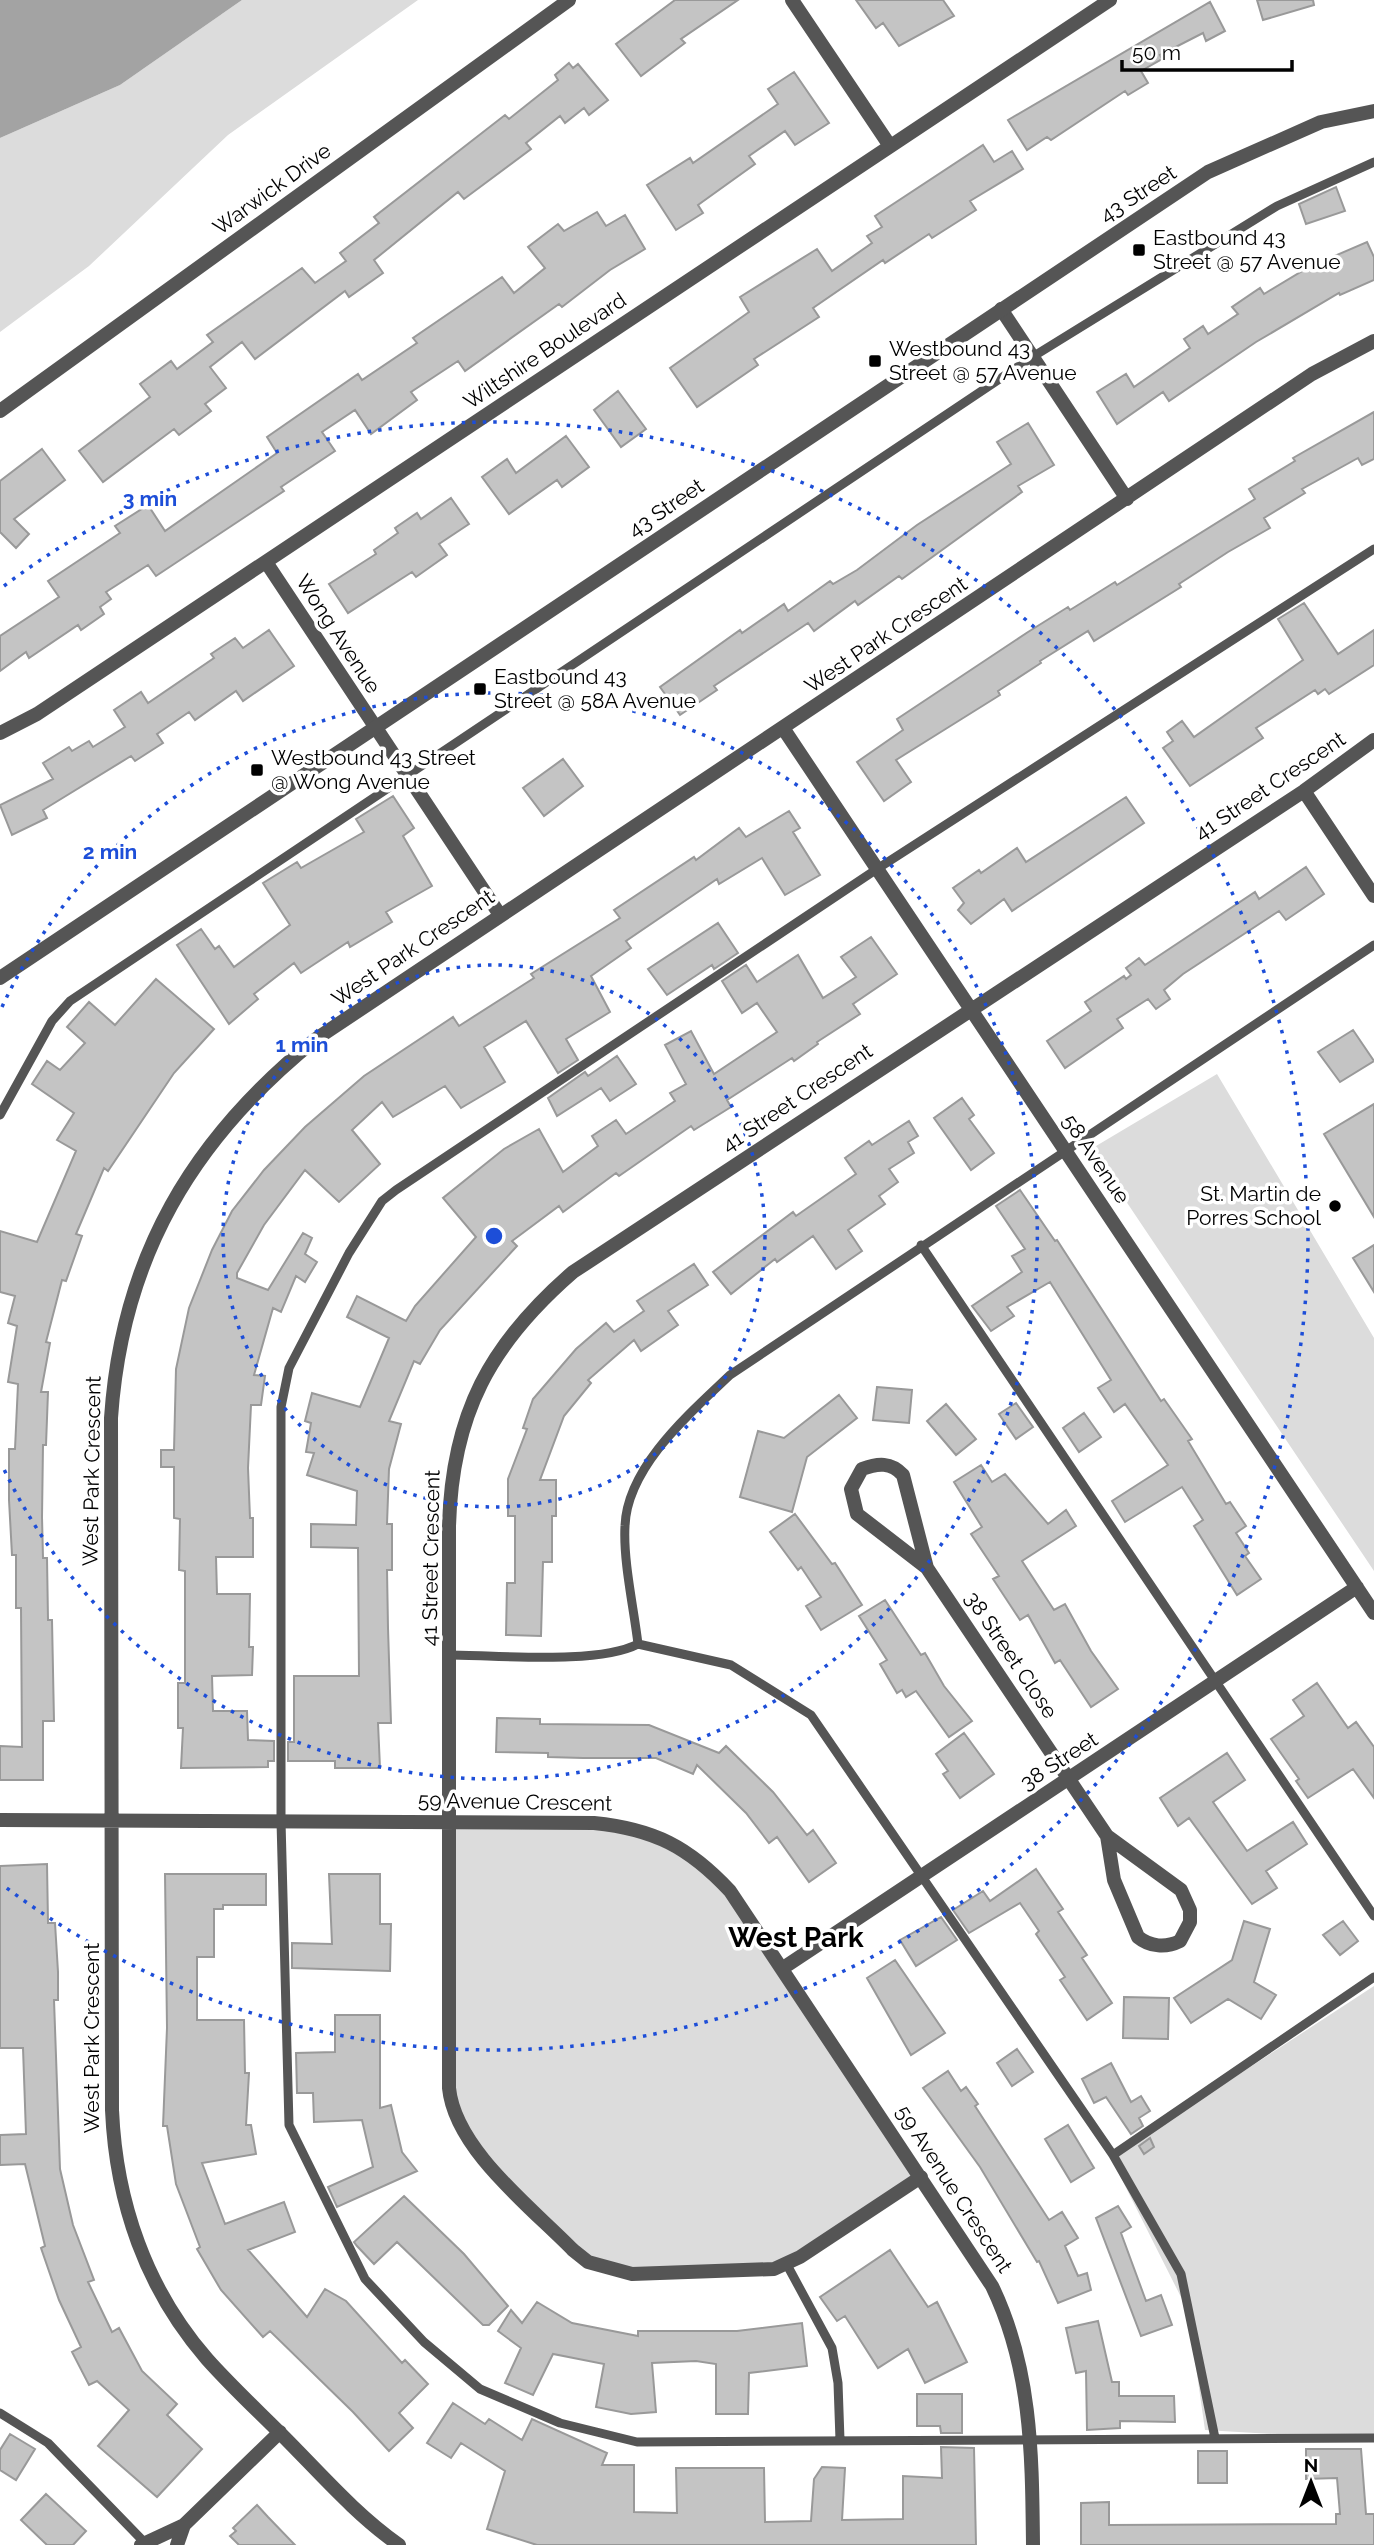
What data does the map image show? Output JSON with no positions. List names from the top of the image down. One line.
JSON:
{"streets":{"street":["Warwick Drive","43 Street","Wiltshire Boulevard","Wong Avenue","West Park Crescent","41 Street Crescent","58 Avenue","38 Street Close","38 Street","59 Avenue Crescent"]},"crossings":[["43 Street","Wong Avenue"],["Wiltshire Boulevard","Wong Avenue"],["Wong Avenue","West Park Crescent"],["West Park Crescent","58 Avenue"],["West Park Crescent","59 Avenue Crescent"],["41 Street Crescent","58 Avenue"],["41 Street Crescent","59 Avenue Crescent"],["58 Avenue","38 Street"],["38 Street Close","38 Street"],["38 Street","59 Avenue Crescent"]],"districts":["West Park"],"places":{"transit":["Eastbound 43 Street @ 57 Avenue","Westbound 43 Street @ 57 Avenue","Eastbound 43 Street @ 58A Avenue","Westbound 43 Street @ Wong Avenue"],"other":["St. Martin de Porres School"]},"scale_bar":"50 m","north":"top","rings":["3 min","2 min","1 min"]}
